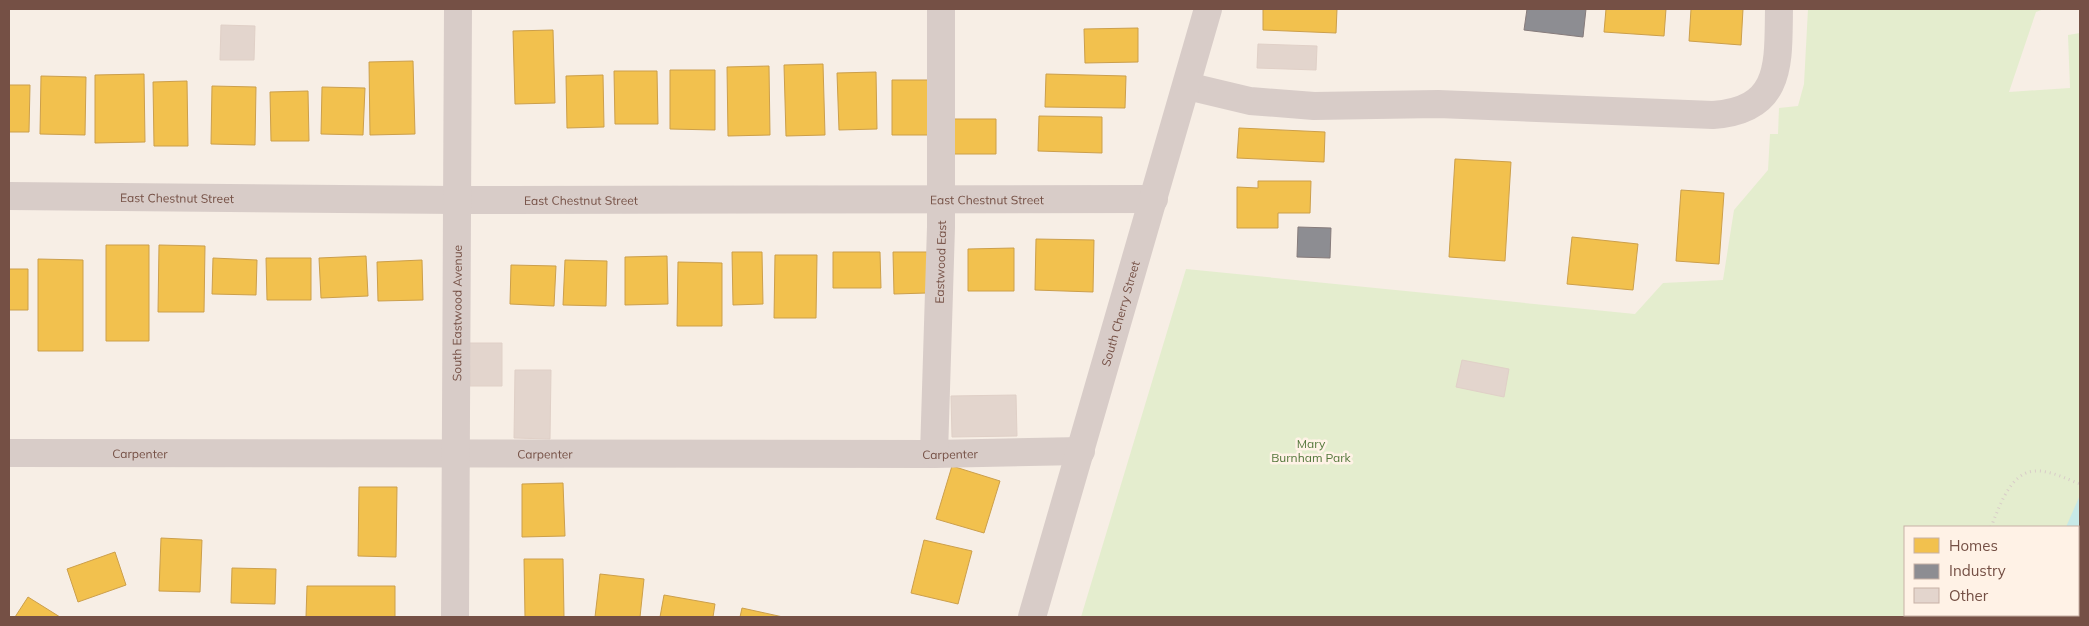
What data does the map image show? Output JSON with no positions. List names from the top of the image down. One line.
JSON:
{"streets":{"street":["East Chestnut Street","Eastwood East","South Eastwood Avenue","South Cherry Street","Carpenter"]},"crossings":[["East Chestnut Street","Eastwood East"],["East Chestnut Street","South Eastwood Avenue"],["East Chestnut Street","South Cherry Street"],["Eastwood East","Carpenter"],["South Eastwood Avenue","Carpenter"],["South Cherry Street","Carpenter"]],"parks":["Mary Burnham Park"],"legend":["Homes","Industry","Other"]}
